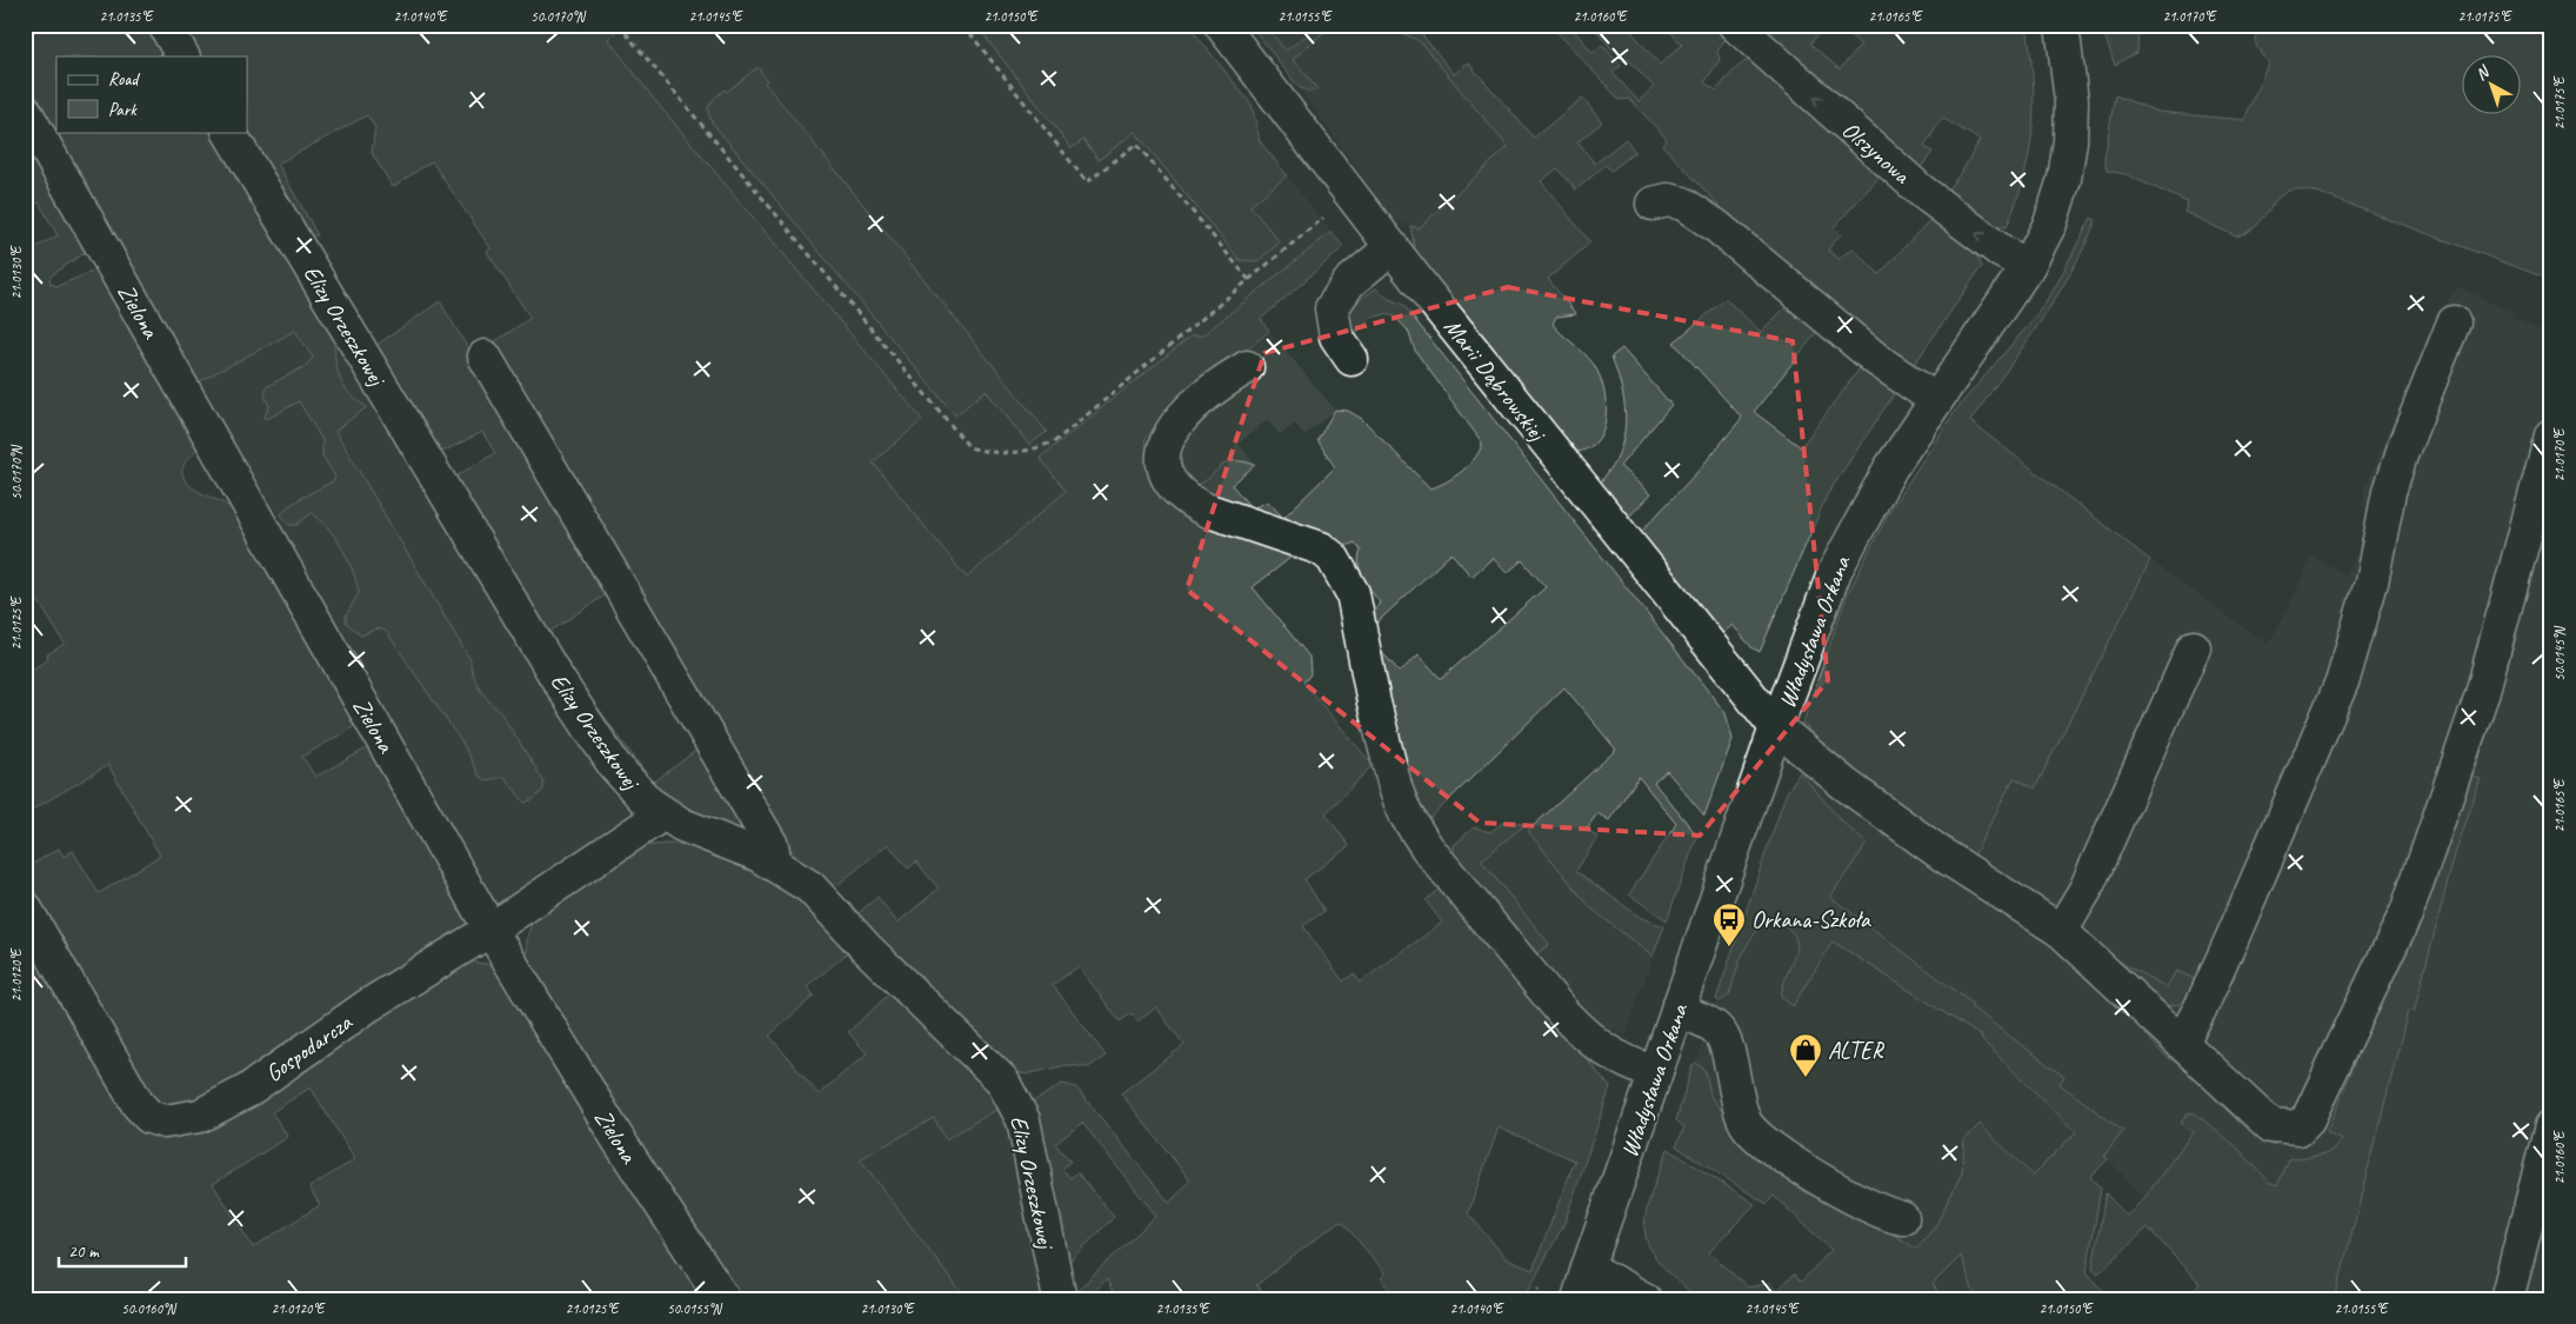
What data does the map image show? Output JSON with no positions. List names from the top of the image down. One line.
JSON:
{"streets":{"street":["Olszynowa","Zielona","Elizy Orzeszkowej","Marii Dąbrowskiej","Władysława Orkana","Gospodarcza"]},"crossings":[["Olszynowa","Władysława Orkana"],["Zielona","Gospodarcza"],["Elizy Orzeszkowej","Gospodarcza"],["Marii Dąbrowskiej","Władysława Orkana"]],"places":{"bus stop":["Orkana-Szkoła"],"shop":["ALTER"]},"legend":["Road","Park"],"scale_bar":"20 m","north":"top left","coordinates":["21.0135°E","21.0140°E","50.0170°N","21.0145°E","21.0150°E","21.0155°E","21.0160°E","21.0165°E","21.0170°E","21.0175°E","21.0130°E","21.0125°E","50.0145°N","21.0120°E","50.0160°N","50.0155°N"]}
